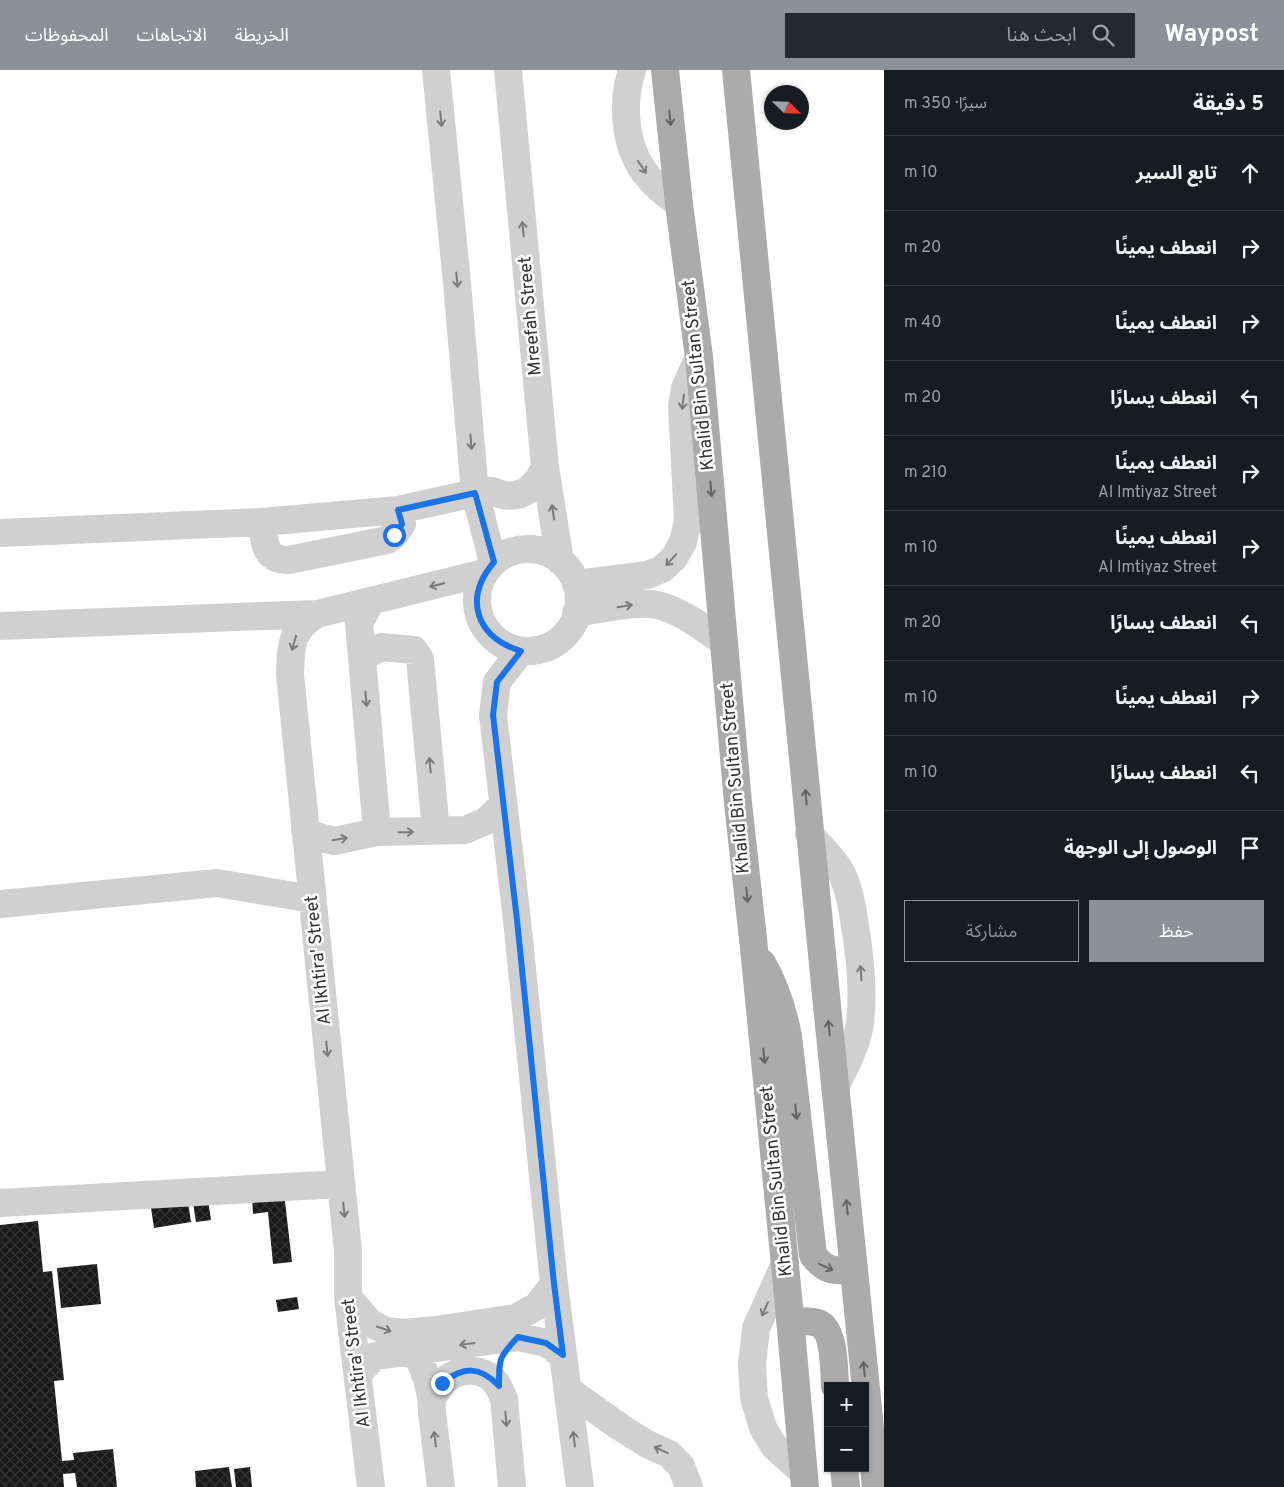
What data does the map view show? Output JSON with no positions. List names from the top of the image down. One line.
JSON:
{"streets":{"main road":["Khalid Bin Sultan Street"],"lane":["Mreefah Street","Al Ikhtira' Street"]},"crossings":[["Mreefah Street","Al Ikhtira' Street"]],"north":"bottom right","page":{"header":"Waypost","search":"ابحث هنا","nav":["الخريطة","الاتجاهات","المحفوظات"],"heading":["5 دقيقة","سيرًا · 350 m"],"list":[["تابع السير","10 m"],["انعطف يمينًا","20 m"],["انعطف يمينًا","40 m"],["انعطف يسارًا","20 m"],["انعطف يمينًا","Al Imtiyaz Street","210 m"],["انعطف يمينًا","Al Imtiyaz Street","10 m"],["انعطف يسارًا","20 m"],["انعطف يمينًا","10 m"],["انعطف يسارًا","10 m"],"الوصول إلى الوجهة"],"buttons":["حفظ","مشاركة"],"map_buttons":["+","−"]}}
